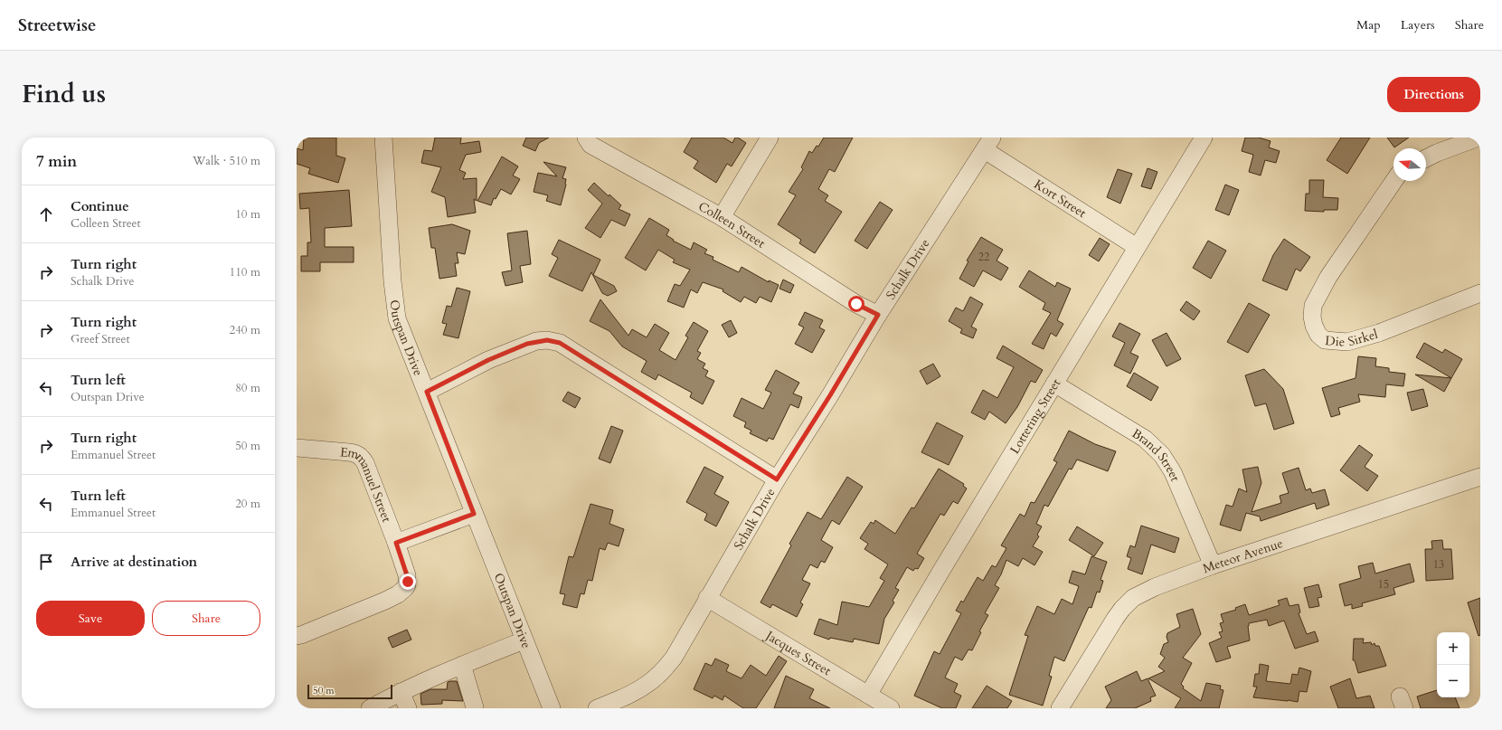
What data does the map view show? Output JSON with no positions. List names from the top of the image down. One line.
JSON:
{"streets":{"street":["Kort Street","Colleen Street","Schalk Drive","Die Sirkel","Outspan Drive","Lottering Street","Brand Street","Emmanuel Street","Meteor Avenue","Jacques Street"]},"crossings":[["Kort Street","Schalk Drive"],["Kort Street","Lottering Street"],["Colleen Street","Schalk Drive"],["Schalk Drive","Jacques Street"],["Outspan Drive","Emmanuel Street"],["Lottering Street","Brand Street"],["Lottering Street","Jacques Street"],["Brand Street","Meteor Avenue"]],"house_numbers":["22","13","15"],"scale_bar":"50 m","north":"left","page":{"header":"Streetwise","nav":["Map","Layers","Share"],"title":"Find us","buttons":["Directions",["Save","Share"]],"heading":["7 min","Walk · 510 m"],"list":[["Continue","Colleen Street","10 m"],["Turn right","Schalk Drive","110 m"],["Turn right","Greef Street","240 m"],["Turn left","Outspan Drive","80 m"],["Turn right","Emmanuel Street","50 m"],["Turn left","Emmanuel Street","20 m"],"Arrive at destination"],"map_buttons":["+","−"],"scale":"50 m"}}
